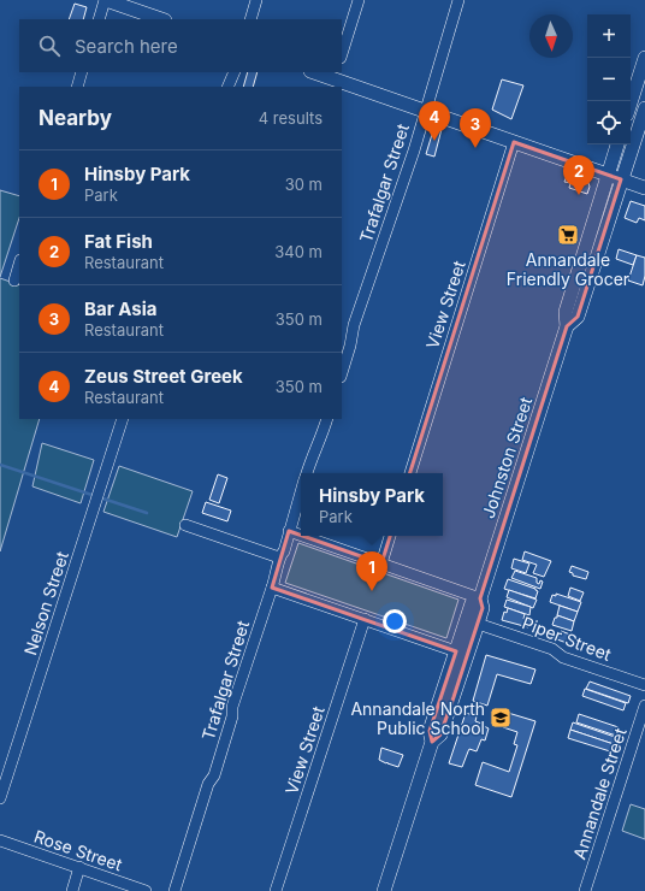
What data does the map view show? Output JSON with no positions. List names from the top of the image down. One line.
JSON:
{"streets":{"main road":["Johnston Street"],"street":["Trafalgar Street","View Street","Nelson Street","Piper Street","Annandale Street","Rose Street"]},"crossings":[["Johnston Street","Piper Street"]],"places":{"supermarket":["Annandale Friendly Grocer"],"school or university":["Annandale North Public School"]},"north":"bottom","page":{"map_buttons":["+","−"],"search":"Search here","heading":["Nearby","4 results"],"pins":["4","3","2","1"],"list":[{"mark":"1","name":"Hinsby Park","note":"Park","value":"30 m"},{"mark":"2","name":"Fat Fish","note":"Restaurant","value":"340 m"},{"mark":"3","name":"Bar Asia","note":"Restaurant","value":"350 m"},{"mark":"4","name":"Zeus Street Greek","note":"Restaurant","value":"350 m"}],"popup":["Hinsby Park","Park"]}}
